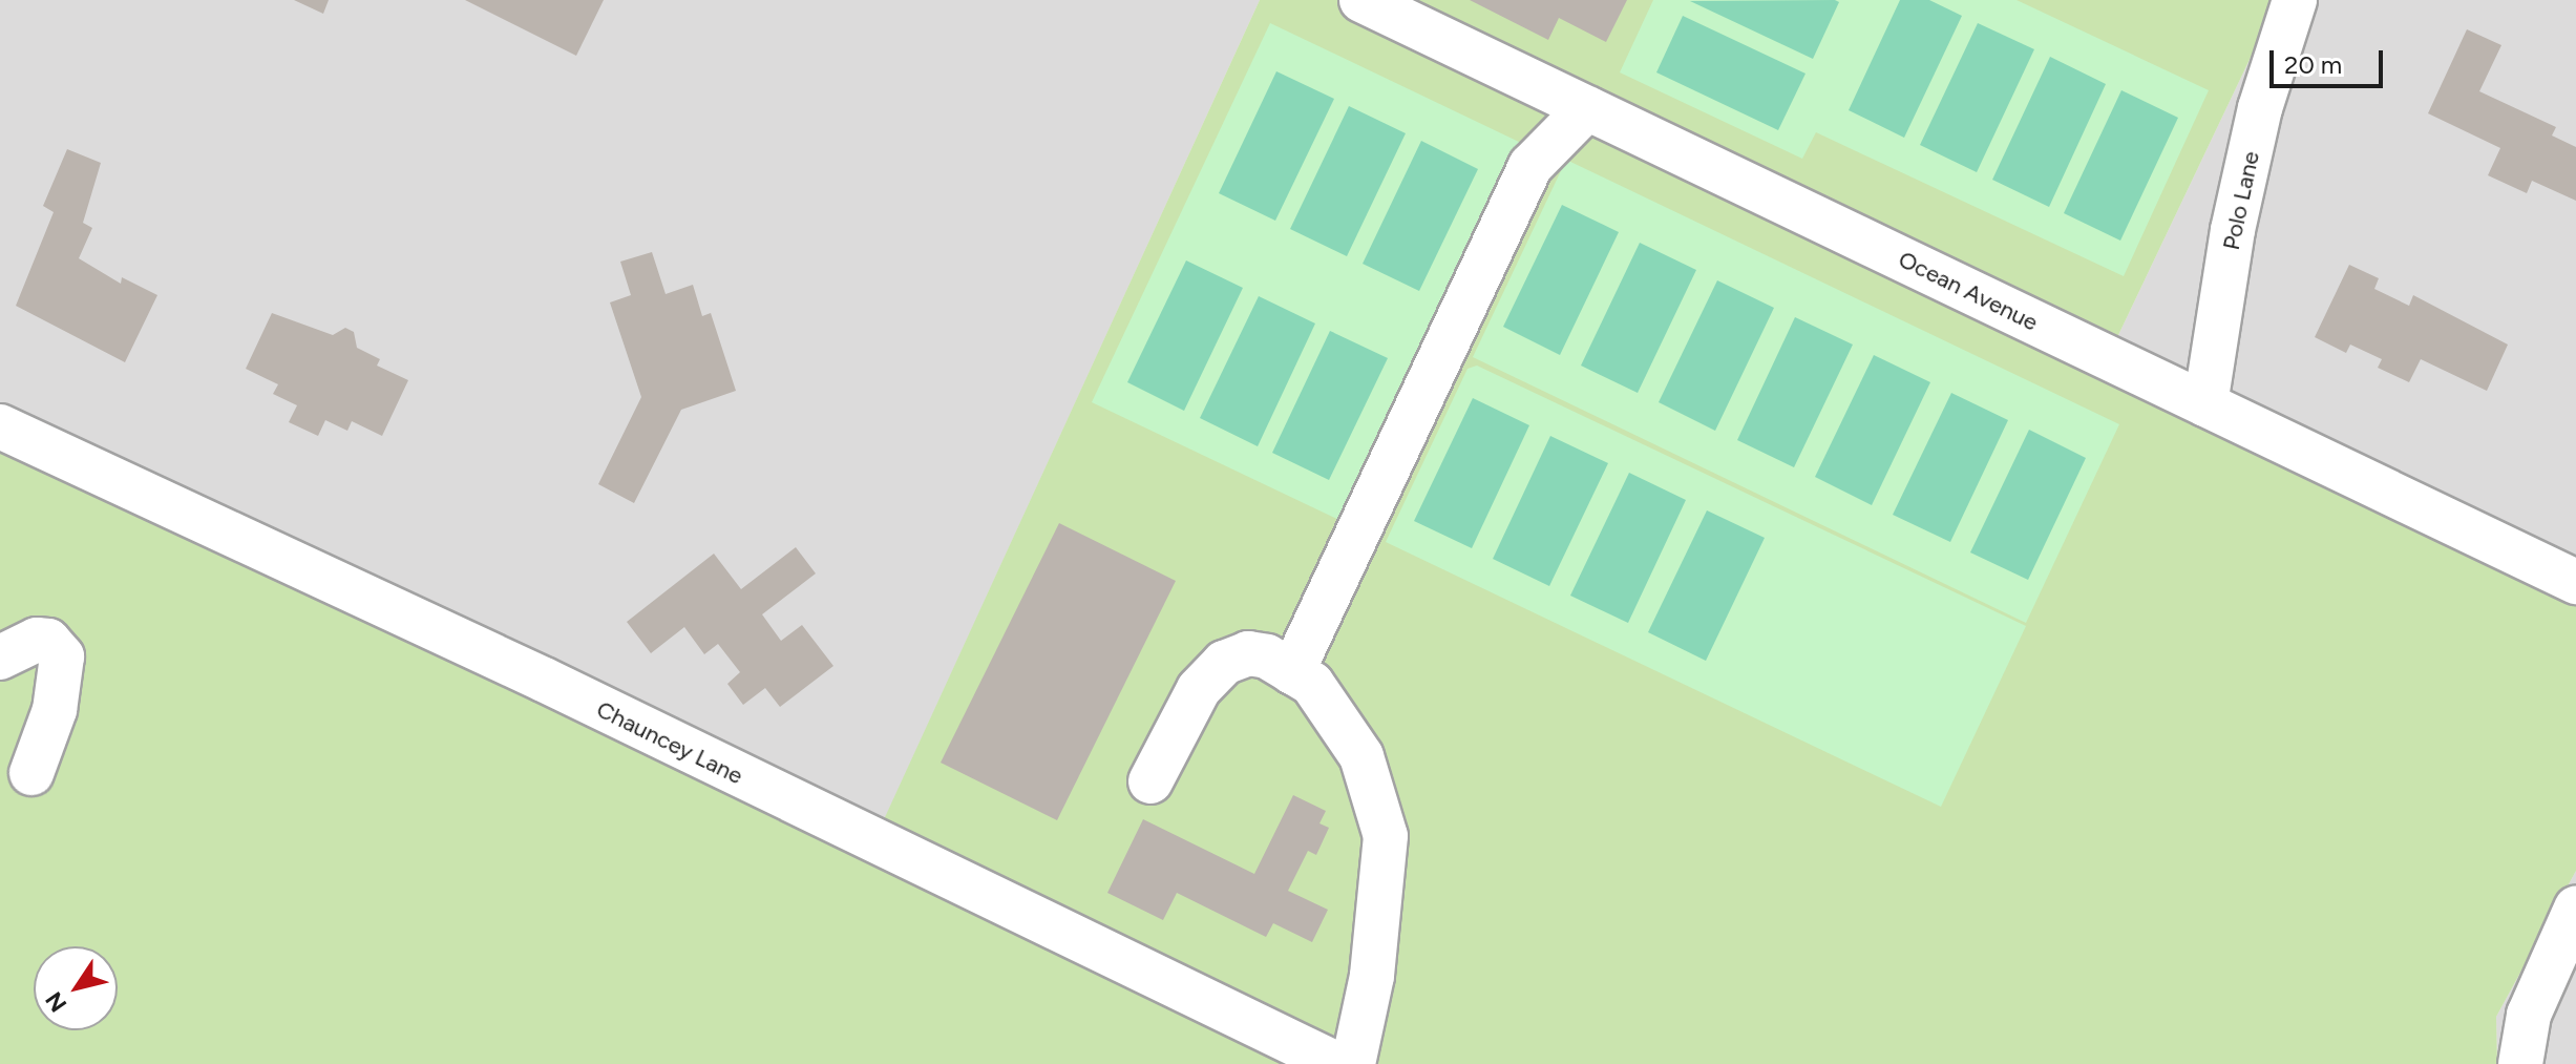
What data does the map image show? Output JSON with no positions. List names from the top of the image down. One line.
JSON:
{"streets":{"street":["Polo Lane","Ocean Avenue","Chauncey Lane"]},"crossings":[["Polo Lane","Ocean Avenue"]],"scale_bar":"20 m","north":"bottom left"}
